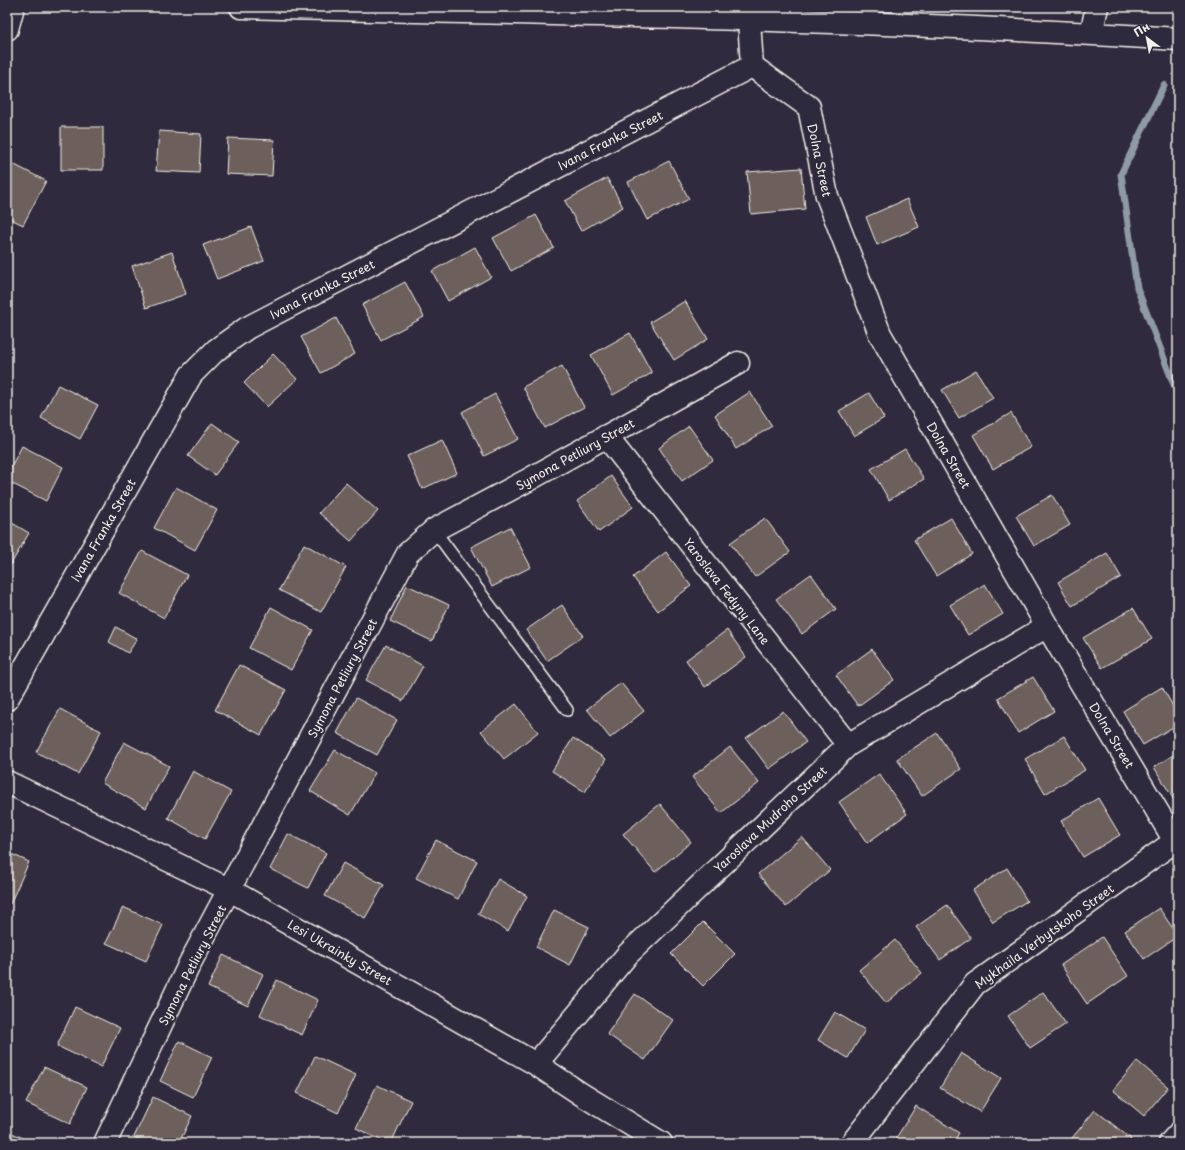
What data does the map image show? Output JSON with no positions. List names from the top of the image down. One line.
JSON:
{"streets":{"street":["Ivana Franka Street","Dolna Street","Symona Petliury Street","Yaroslava Fedyny Lane","Yaroslava Mudroho Street","Mykhaila Verbytskoho Street","Lesi Ukrainky Street"]},"crossings":[["Ivana Franka Street","Dolna Street"],["Dolna Street","Yaroslava Mudroho Street"],["Dolna Street","Mykhaila Verbytskoho Street"],["Symona Petliury Street","Yaroslava Fedyny Lane"],["Symona Petliury Street","Lesi Ukrainky Street"],["Yaroslava Fedyny Lane","Yaroslava Mudroho Street"],["Yaroslava Mudroho Street","Lesi Ukrainky Street"]],"north":"top left"}
